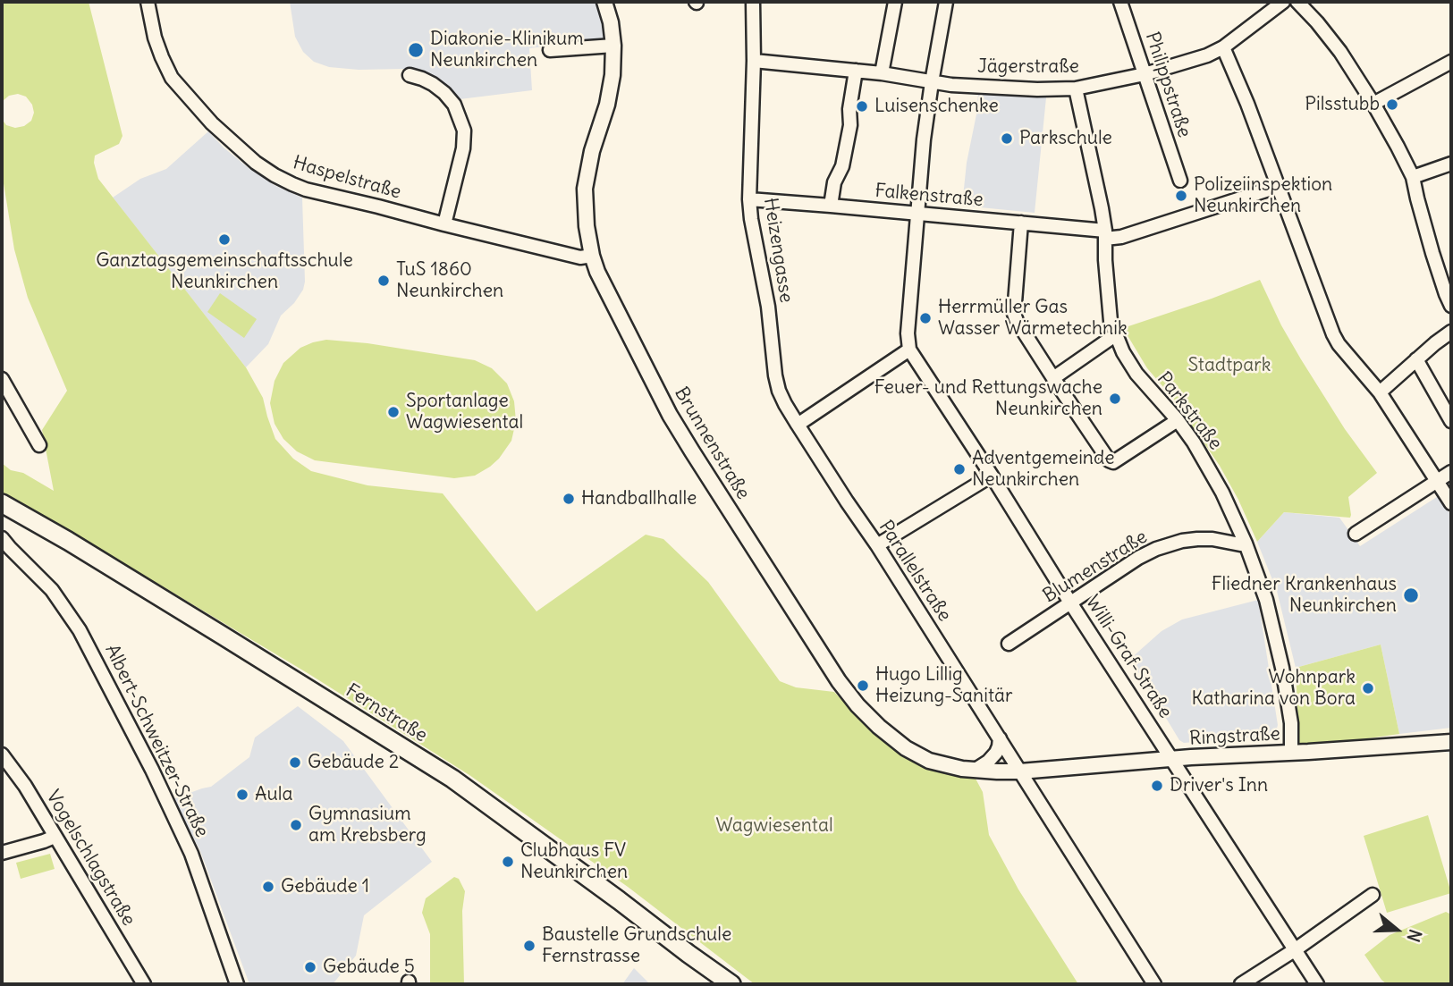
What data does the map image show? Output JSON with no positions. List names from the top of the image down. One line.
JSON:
{"streets":{"main road":["Fernstraße"],"street":["Jägerstraße","Philippstraße","Haspelstraße","Falkenstraße","Heizengasse","Parkstraße","Brunnenstraße","Blumenstraße","Parallelstraße","Willi-Graf-Straße","Ringstraße","Albert-Schweitzer-Straße","Vogelschlagstraße"]},"crossings":[["Jägerstraße","Philippstraße"],["Jägerstraße","Heizengasse"],["Jägerstraße","Parkstraße"],["Haspelstraße","Brunnenstraße"],["Falkenstraße","Heizengasse"],["Falkenstraße","Parkstraße"],["Heizengasse","Parallelstraße"],["Parkstraße","Blumenstraße"],["Parkstraße","Ringstraße"],["Brunnenstraße","Parallelstraße"],["Brunnenstraße","Ringstraße"],["Blumenstraße","Willi-Graf-Straße"],["Parallelstraße","Ringstraße"],["Willi-Graf-Straße","Ringstraße"]],"parks":["Stadtpark","Wagwiesental"],"places":["Diakonie-Klinikum Neunkirchen","Pilsstubb","Luisenschenke","Parkschule","Polizeiinspektion Neunkirchen","Ganztagsgemeinschaftsschule Neunkirchen","TuS 1860 Neunkirchen","Herrmüller Gas Wasser Wärmetechnik","Feuer- und Rettungswache Neunkirchen","Sportanlage Wagwiesental","Adventgemeinde Neunkirchen","Handballhalle","Fliedner Krankenhaus Neunkirchen","Hugo Lillig Heizung-Sanitär","Wohnpark Katharina von Bora","Gebäude 2","Driver's Inn","Aula","Gymnasium am Krebsberg","Clubhaus FV Neunkirchen","Gebäude 1","Baustelle Grundschule Fernstrasse","Gebäude 5"],"north":"right"}
